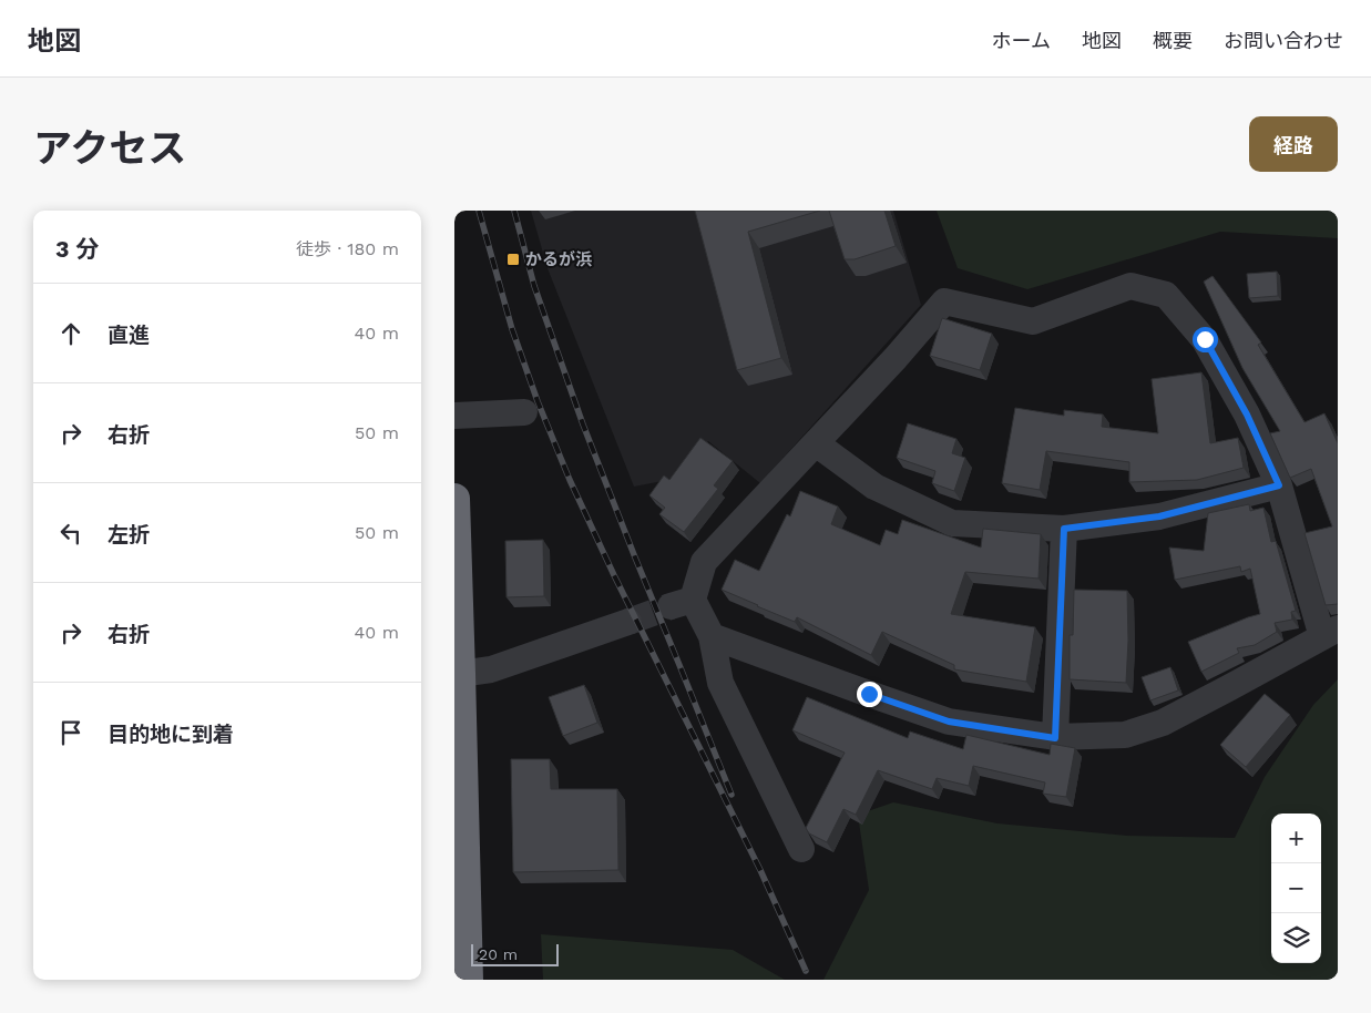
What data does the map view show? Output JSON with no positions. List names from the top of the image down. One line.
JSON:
{"places":{"transit":["かるが浜"]},"scale_bar":"20 m","page":{"header":"地図","nav":["ホーム","地図","概要","お問い合わせ"],"title":"アクセス","buttons":"経路","heading":["3 分","徒歩 · 180 m"],"list":[["直進","40 m"],["右折","50 m"],["左折","50 m"],["右折","40 m"],"目的地に到着"],"map_buttons":["+","−"],"scale":"20 m"}}
